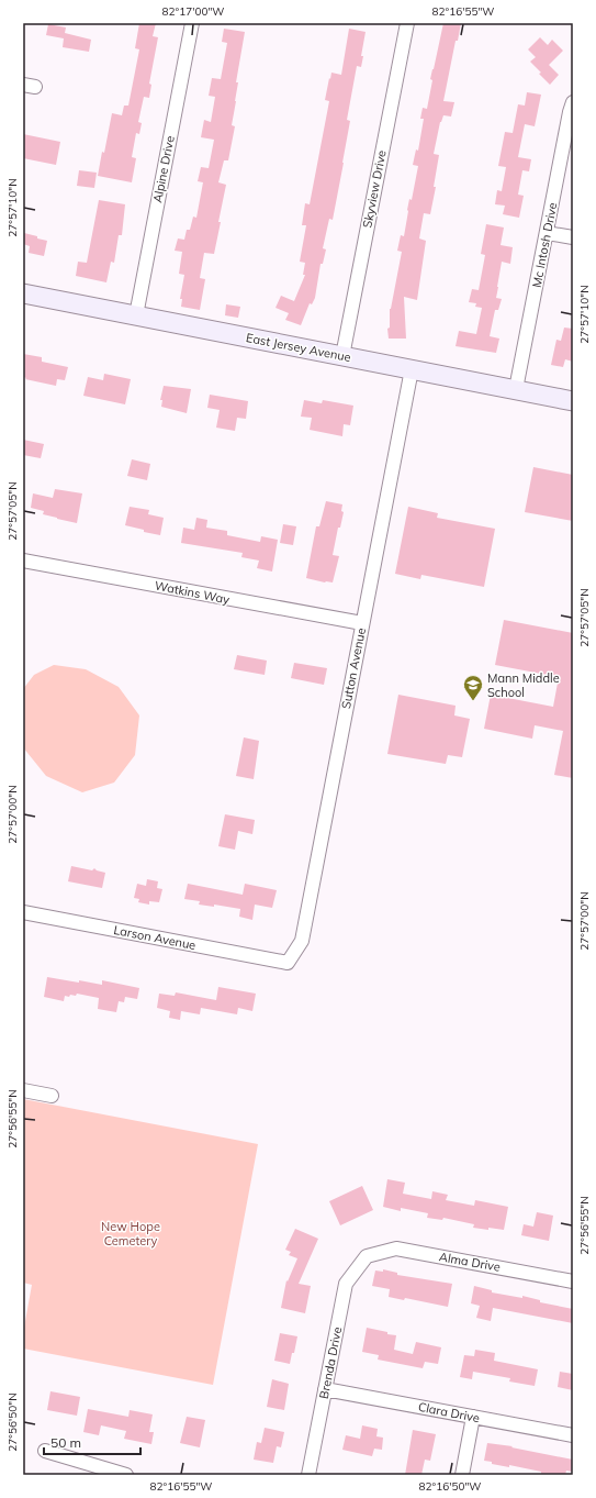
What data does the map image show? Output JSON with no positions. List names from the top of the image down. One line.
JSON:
{"streets":{"street":["Alpine Drive","Skyview Drive","Mc Intosh Drive","East Jersey Avenue","Watkins Way","Sutton Avenue","Larson Avenue","Alma Drive","Brenda Drive","Clara Drive"]},"crossings":[["Alpine Drive","East Jersey Avenue"],["Skyview Drive","East Jersey Avenue"],["Mc Intosh Drive","East Jersey Avenue"],["East Jersey Avenue","Sutton Avenue"],["Watkins Way","Sutton Avenue"],["Sutton Avenue","Larson Avenue"],["Alma Drive","Brenda Drive"],["Brenda Drive","Clara Drive"]],"parks":["New Hope Cemetery"],"places":{"school or university":["Mann Middle School"]},"scale_bar":"50 m","coordinates":["82°17'00\"W","82°16'55\"W","27°57'10\"N","27°57'05\"N","27°57'00\"N","27°56'55\"N","27°56'50\"N","82°16'50\"W"]}
